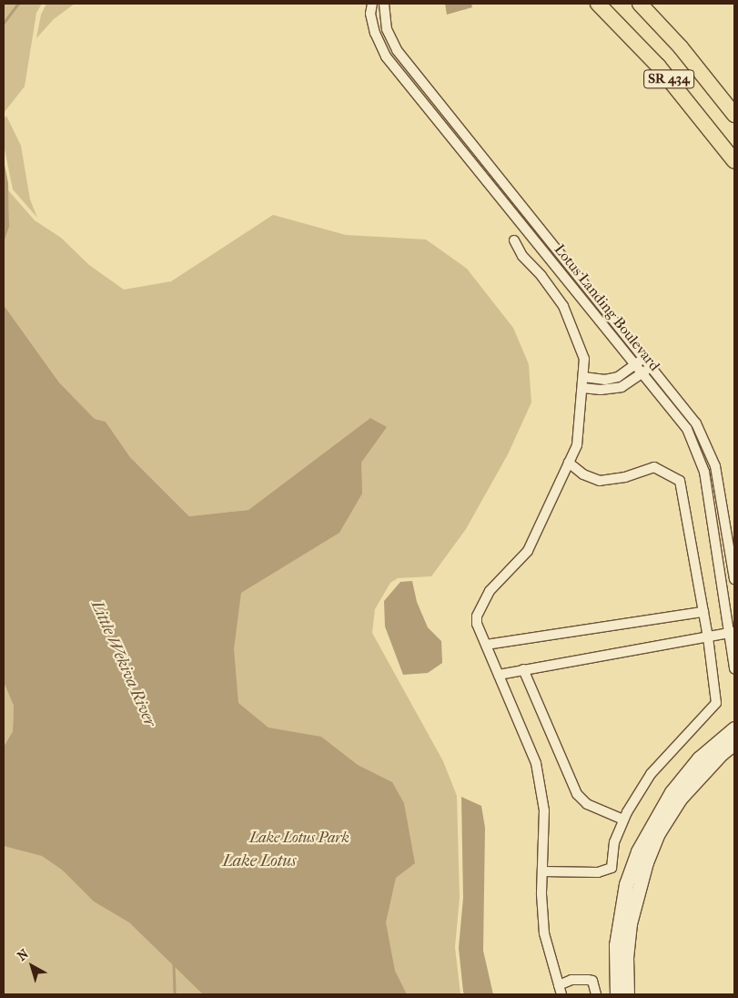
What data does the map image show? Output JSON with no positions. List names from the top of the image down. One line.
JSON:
{"streets":{"main road":["SR 434"],"street":["Lotus Landing Boulevard"]},"water":["Little Wekiva River","Lake Lotus"],"parks":["Lake Lotus Park"],"north":"top left"}
